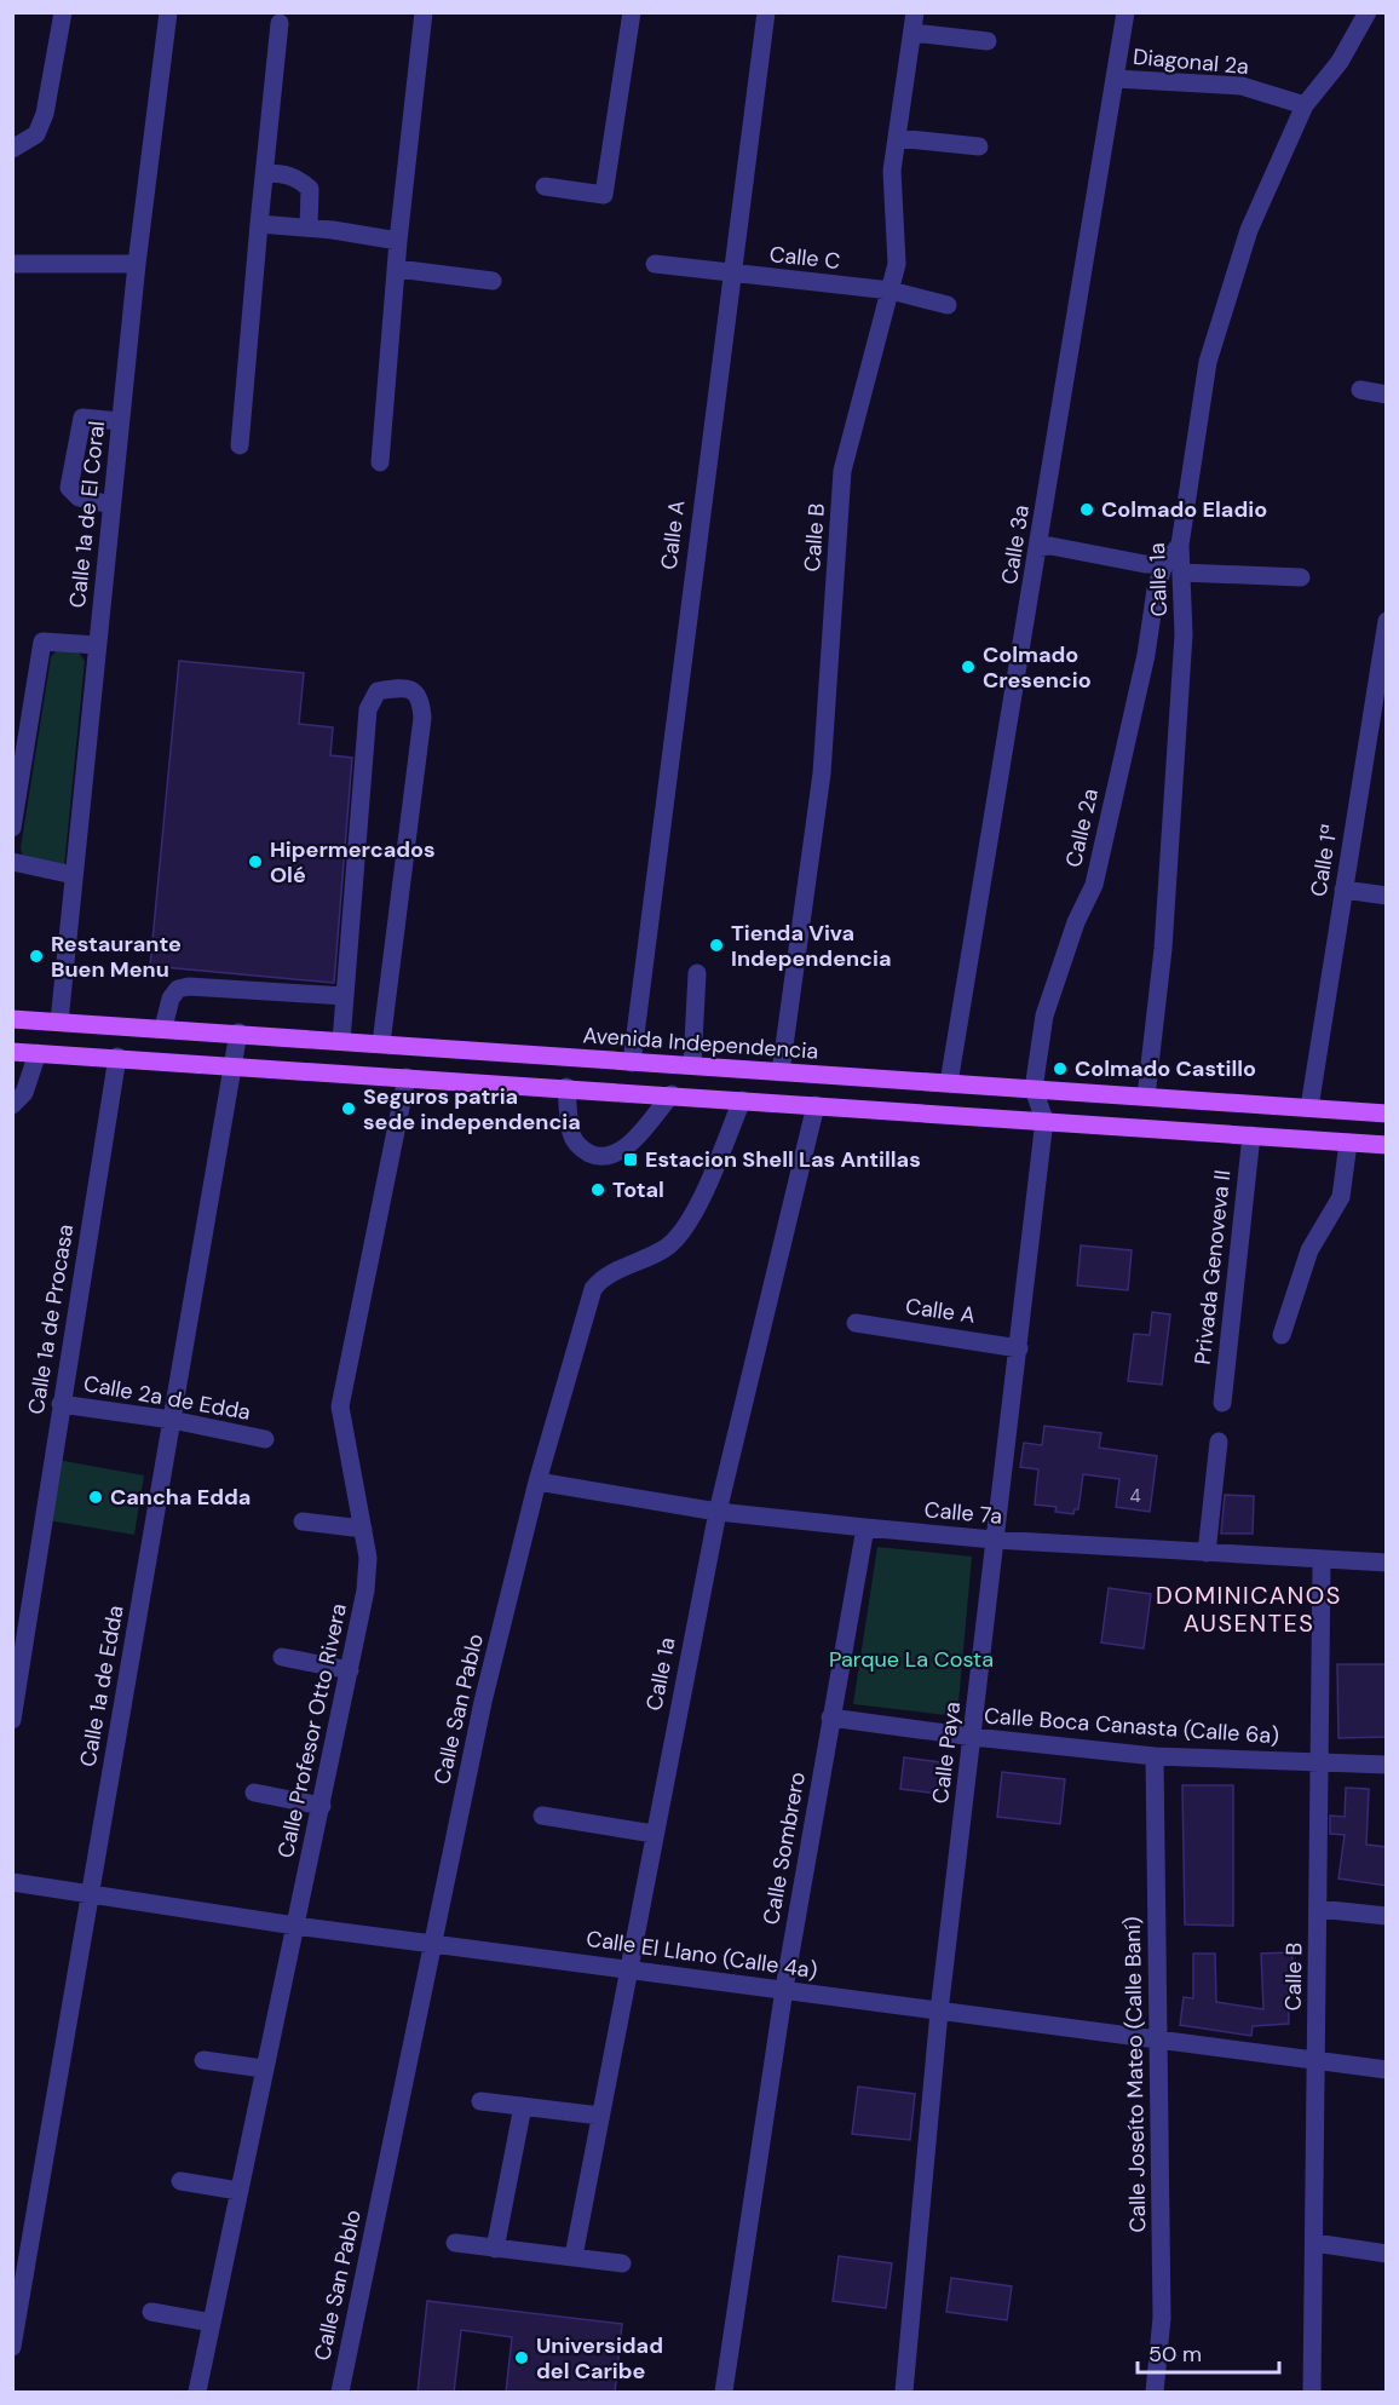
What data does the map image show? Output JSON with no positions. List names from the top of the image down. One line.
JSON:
{"streets":{"main road":["Avenida Independencia"],"street":["Diagonal 2a","Calle C","Calle 1a de El Coral","Calle A","Calle B","Calle 3a","Calle 1a","Calle 2a","Calle 1ª","Privada Genoveva II","Calle 1a de Procasa","Calle 2a de Edda","Calle 7a","Calle 1a de Edda","Calle San Pablo","Calle Boca Canasta (Calle 6a)","Calle Profesor Otto Rivera","Calle Paya","Calle Sombrero","Calle El Llano (Calle 4a)","Calle Joseíto Mateo (Calle Baní)"]},"crossings":[["Diagonal 2a","Calle 3a"],["Diagonal 2a","Calle 1a"],["Calle C","Calle A"],["Calle C","Calle B"],["Calle 1a de El Coral","Avenida Independencia"],["Calle A","Avenida Independencia"],["Calle A","Calle Paya"],["Calle B","Avenida Independencia"],["Calle B","Calle 7a"],["Calle B","Calle Boca Canasta (Calle 6a)"],["Calle B","Calle El Llano (Calle 4a)"],["Calle 3a","Avenida Independencia"],["Calle 1a","Calle 2a"],["Calle 1a","Avenida Independencia"],["Calle 1a","Calle 7a"],["Calle 1a","Calle El Llano (Calle 4a)"],["Calle 2a","Avenida Independencia"],["Calle 2a","Calle Paya"],["Calle 1ª","Avenida Independencia"],["Avenida Independencia","Calle 1a de Edda"],["Calle 1a de Procasa","Calle 2a de Edda"],["Calle 2a de Edda","Calle 1a de Edda"],["Calle 7a","Calle San Pablo"],["Calle 7a","Calle Paya"],["Calle 7a","Calle Sombrero"],["Calle 1a de Edda","Calle El Llano (Calle 4a)"],["Calle San Pablo","Calle El Llano (Calle 4a)"],["Calle Boca Canasta (Calle 6a)","Calle Paya"],["Calle Boca Canasta (Calle 6a)","Calle Sombrero"],["Calle Boca Canasta (Calle 6a)","Calle Joseíto Mateo (Calle Baní)"],["Calle Profesor Otto Rivera","Calle El Llano (Calle 4a)"],["Calle Paya","Calle El Llano (Calle 4a)"],["Calle Sombrero","Calle El Llano (Calle 4a)"],["Calle El Llano (Calle 4a)","Calle Joseíto Mateo (Calle Baní)"]],"districts":["DOMINICANOS AUSENTES"],"parks":["Parque La Costa"],"places":{"other":["Colmado Eladio","Colmado Cresencio","Hipermercados Olé","Tienda Viva Independencia","Restaurante Buen Menu","Colmado Castillo","Seguros patria sede independencia","Total","Cancha Edda","Universidad del Caribe"],"transit":["Estacion Shell Las Antillas"]},"house_numbers":["4"],"scale_bar":"50 m"}
